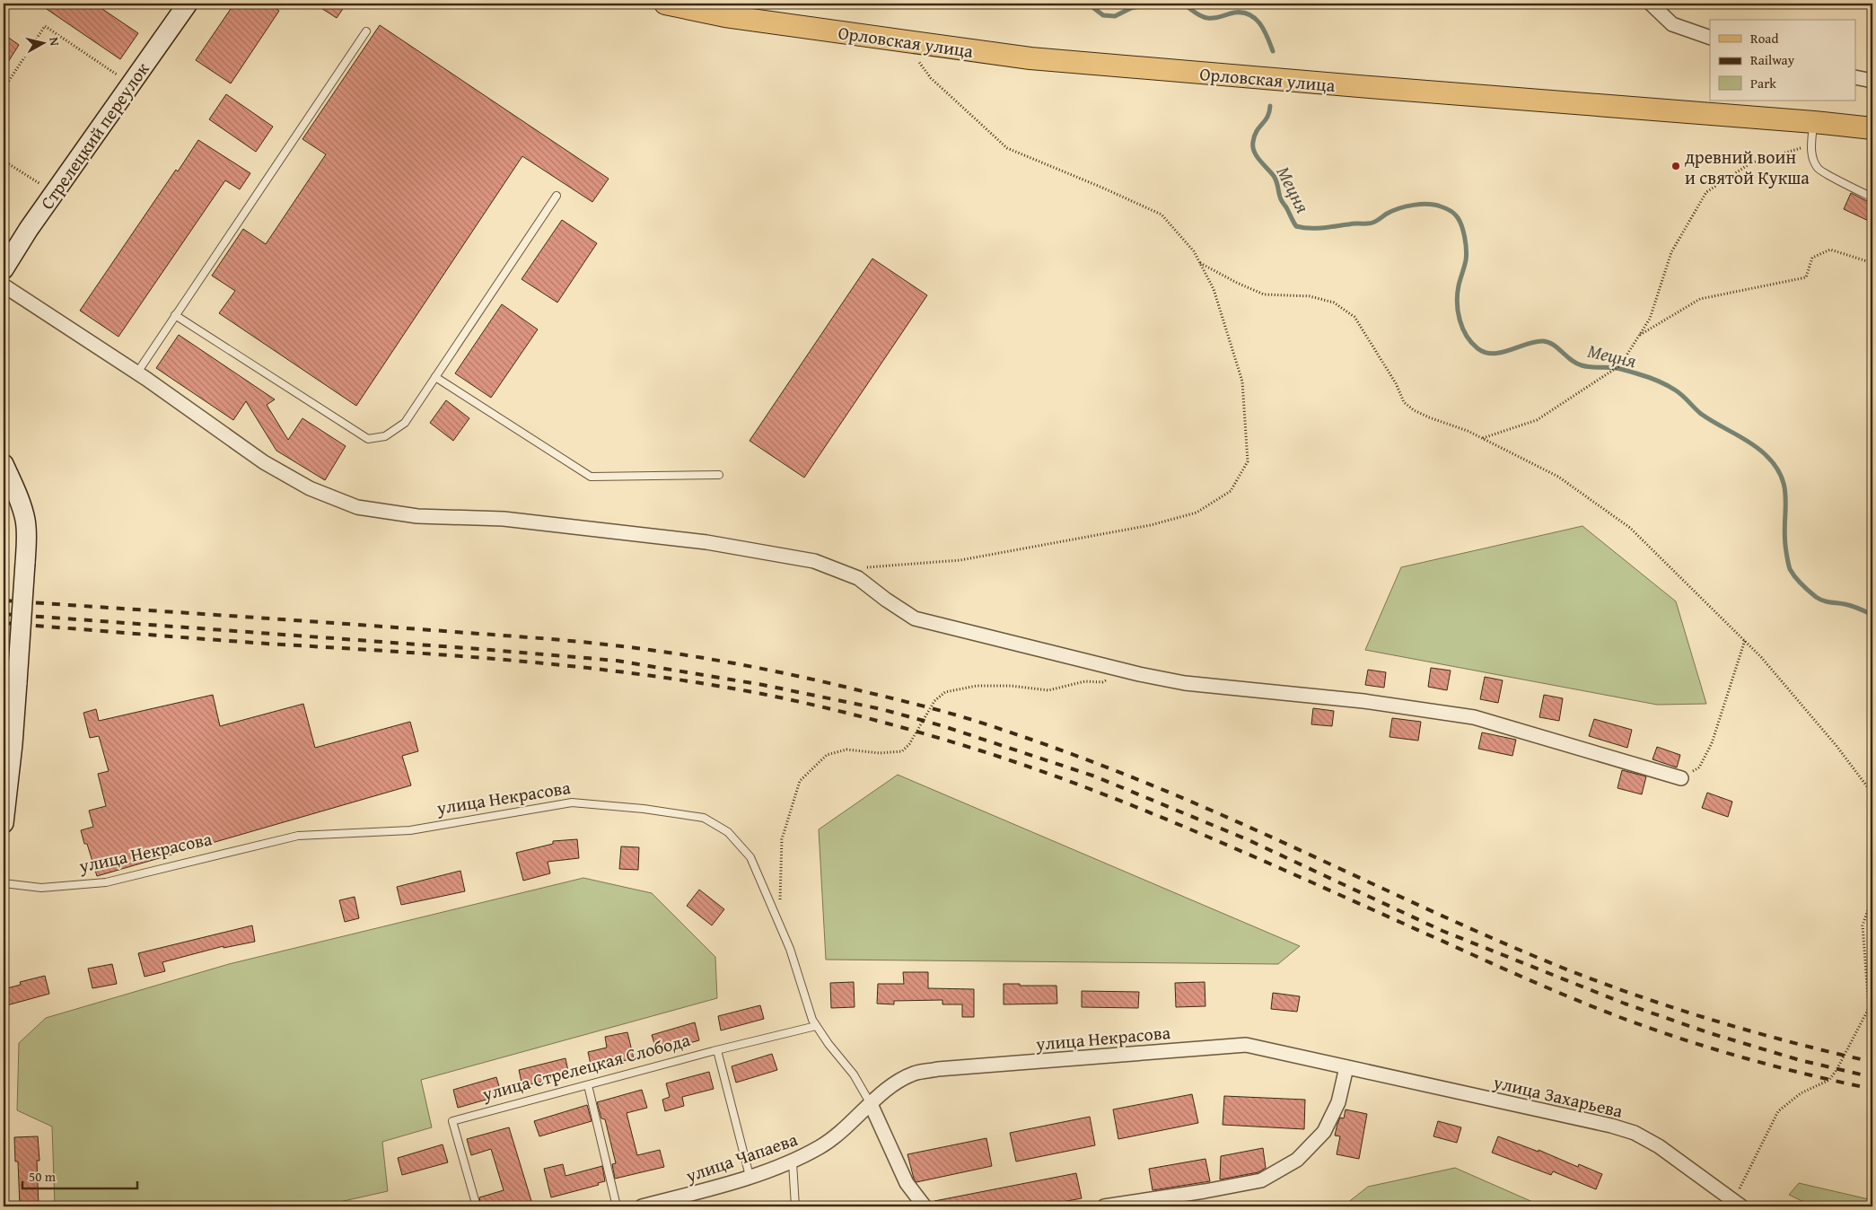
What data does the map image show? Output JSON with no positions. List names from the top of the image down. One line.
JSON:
{"streets":{"main road":["Орловская улица","Стрелецкий переулок"],"street":["улица Некрасова","улица Захарьева","улица Чапаева"],"lane":["улица Стрелецкая Слобода"]},"crossings":[["улица Некрасова","улица Стрелецкая Слобода"],["улица Некрасова","улица Захарьева"],["улица Некрасова","улица Чапаева"]],"water":["Мецня"],"places":["древний воин и святой Кукша"],"legend":["Road","Railway","Park"],"scale_bar":"50 m","north":"right"}
